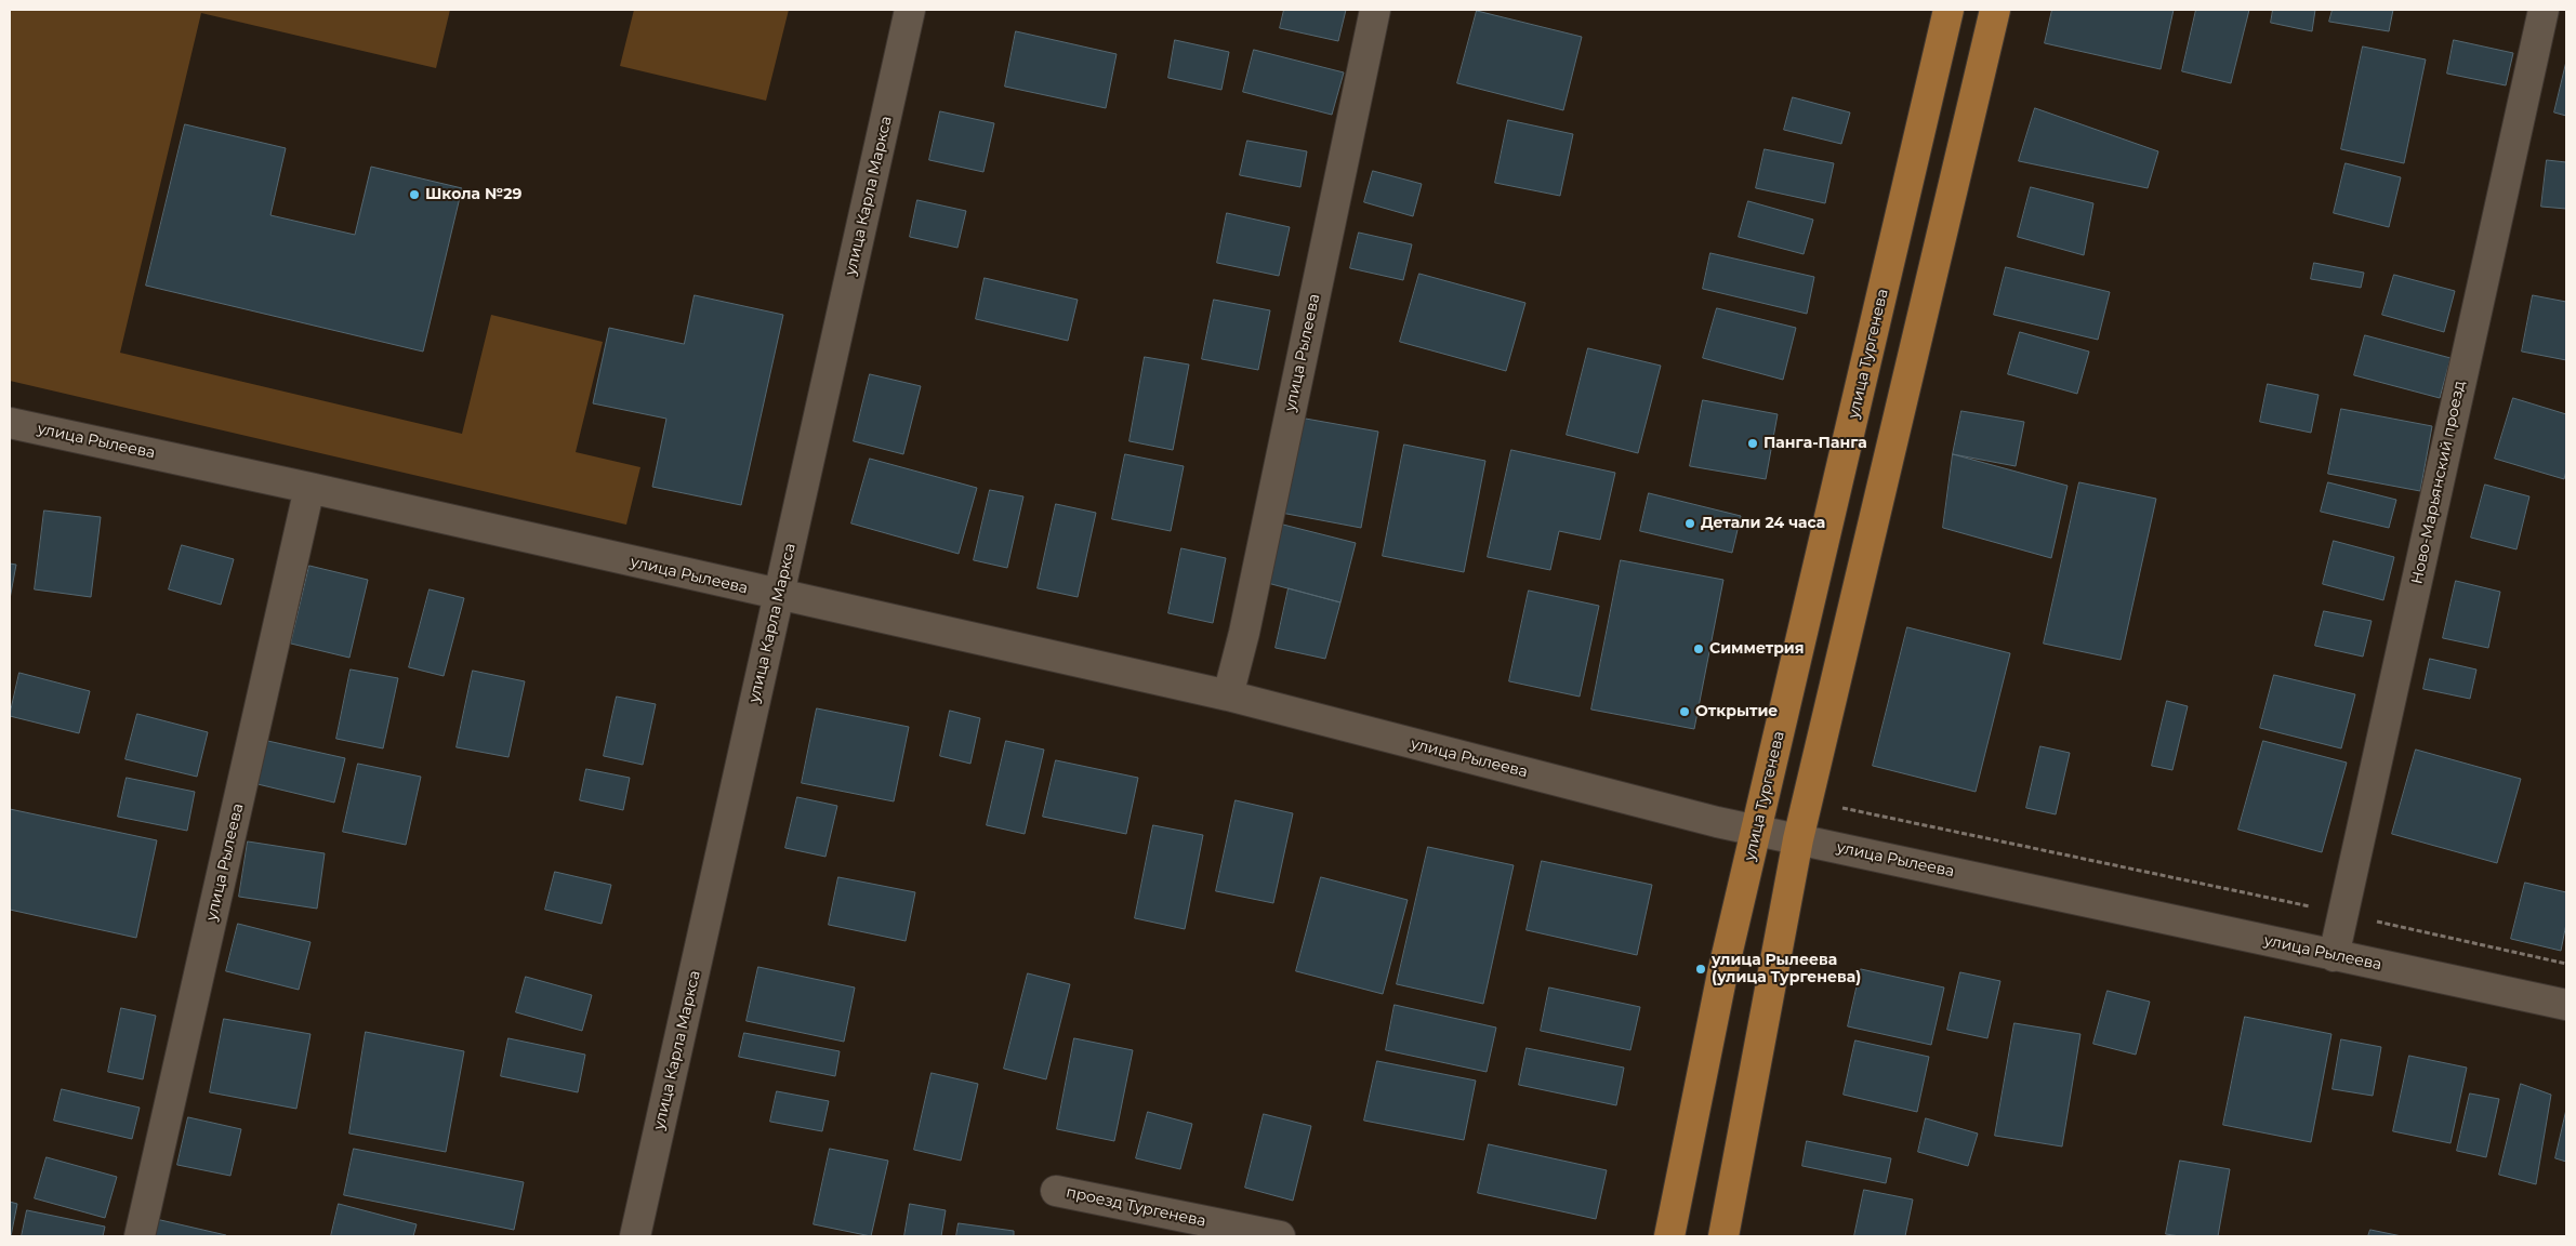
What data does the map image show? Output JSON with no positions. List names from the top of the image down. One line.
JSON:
{"streets":{"highway":["улица Тургенева"],"street":["улица Карла Маркса","улица Рылеева","Ново-Марьянский проезд","проезд Тургенева"]},"crossings":[["улица Карла Маркса","улица Рылеева"],["улица Рылеева","улица Тургенева"],["улица Рылеева","Ново-Марьянский проезд"]],"places":["Школа №29","Панга-Панга","Детали 24 часа","Симметрия","Открытие","улица Рылеева (улица Тургенева)"]}
